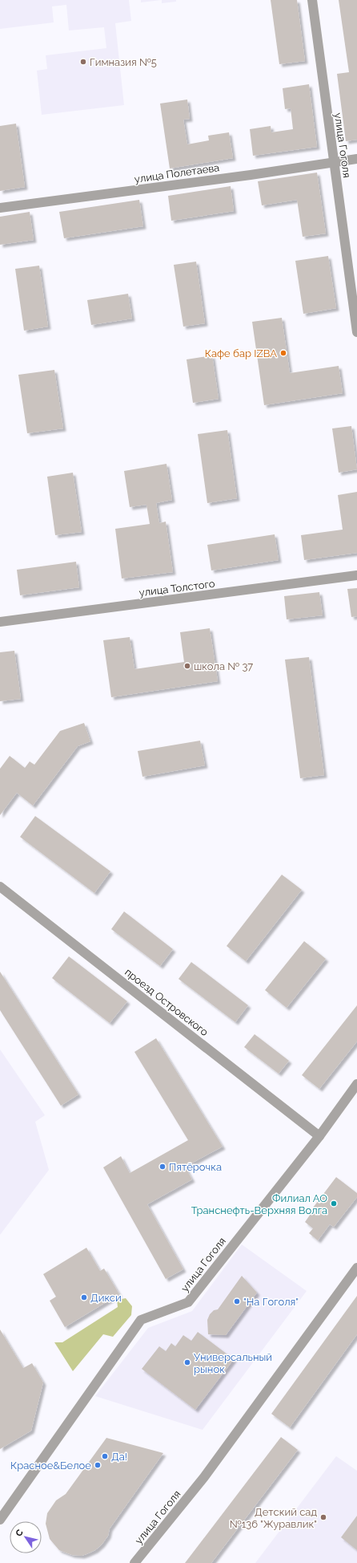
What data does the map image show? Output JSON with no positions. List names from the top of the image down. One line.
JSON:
{"streets":{"street":["улица Гоголя","улица Полетаева","улица Толстого","проезд Островского"]},"crossings":[["улица Гоголя","улица Полетаева"],["улица Гоголя","проезд Островского"]],"places":["Гимназия №5","Кафе бар IZBA","школа № 37","Пятёрочка","Филиал АО Транснефть-Верхняя Волга","Дикси","\"На Гоголя\"","Универсальный рынок","Да!","Красное&Белое","Детский сад №136 \"Журавлик\""],"north":"top left"}
